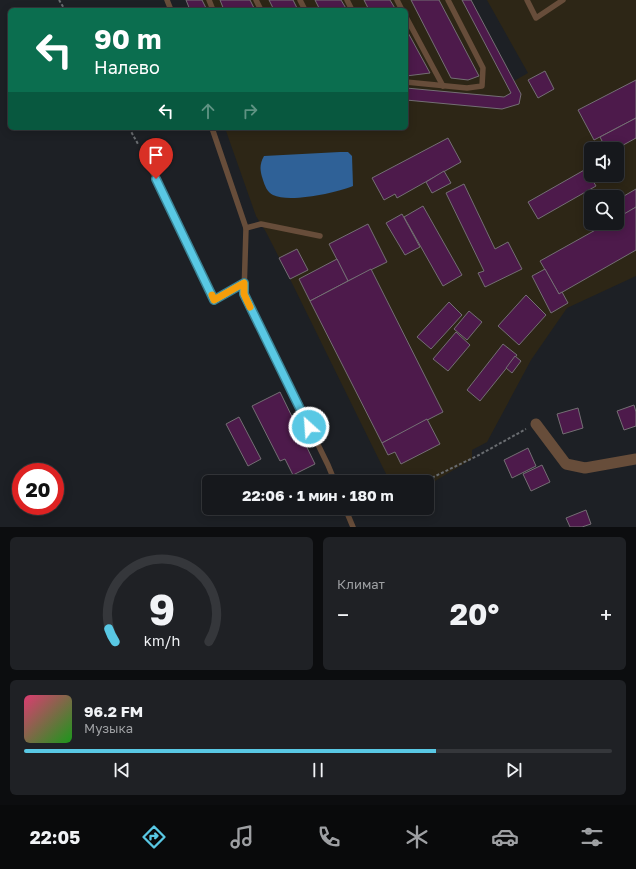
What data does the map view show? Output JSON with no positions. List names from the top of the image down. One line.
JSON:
{"page":{"turn":["90 m","Налево"],"limit":"20","trip":"22:06 · 1 мин · 180 m","tile":"Климат","heat":["−","20°","+"],"song":["96.2 FM","Музыка"],"tabs":"22:05","gauge":["9","km/h"]}}
